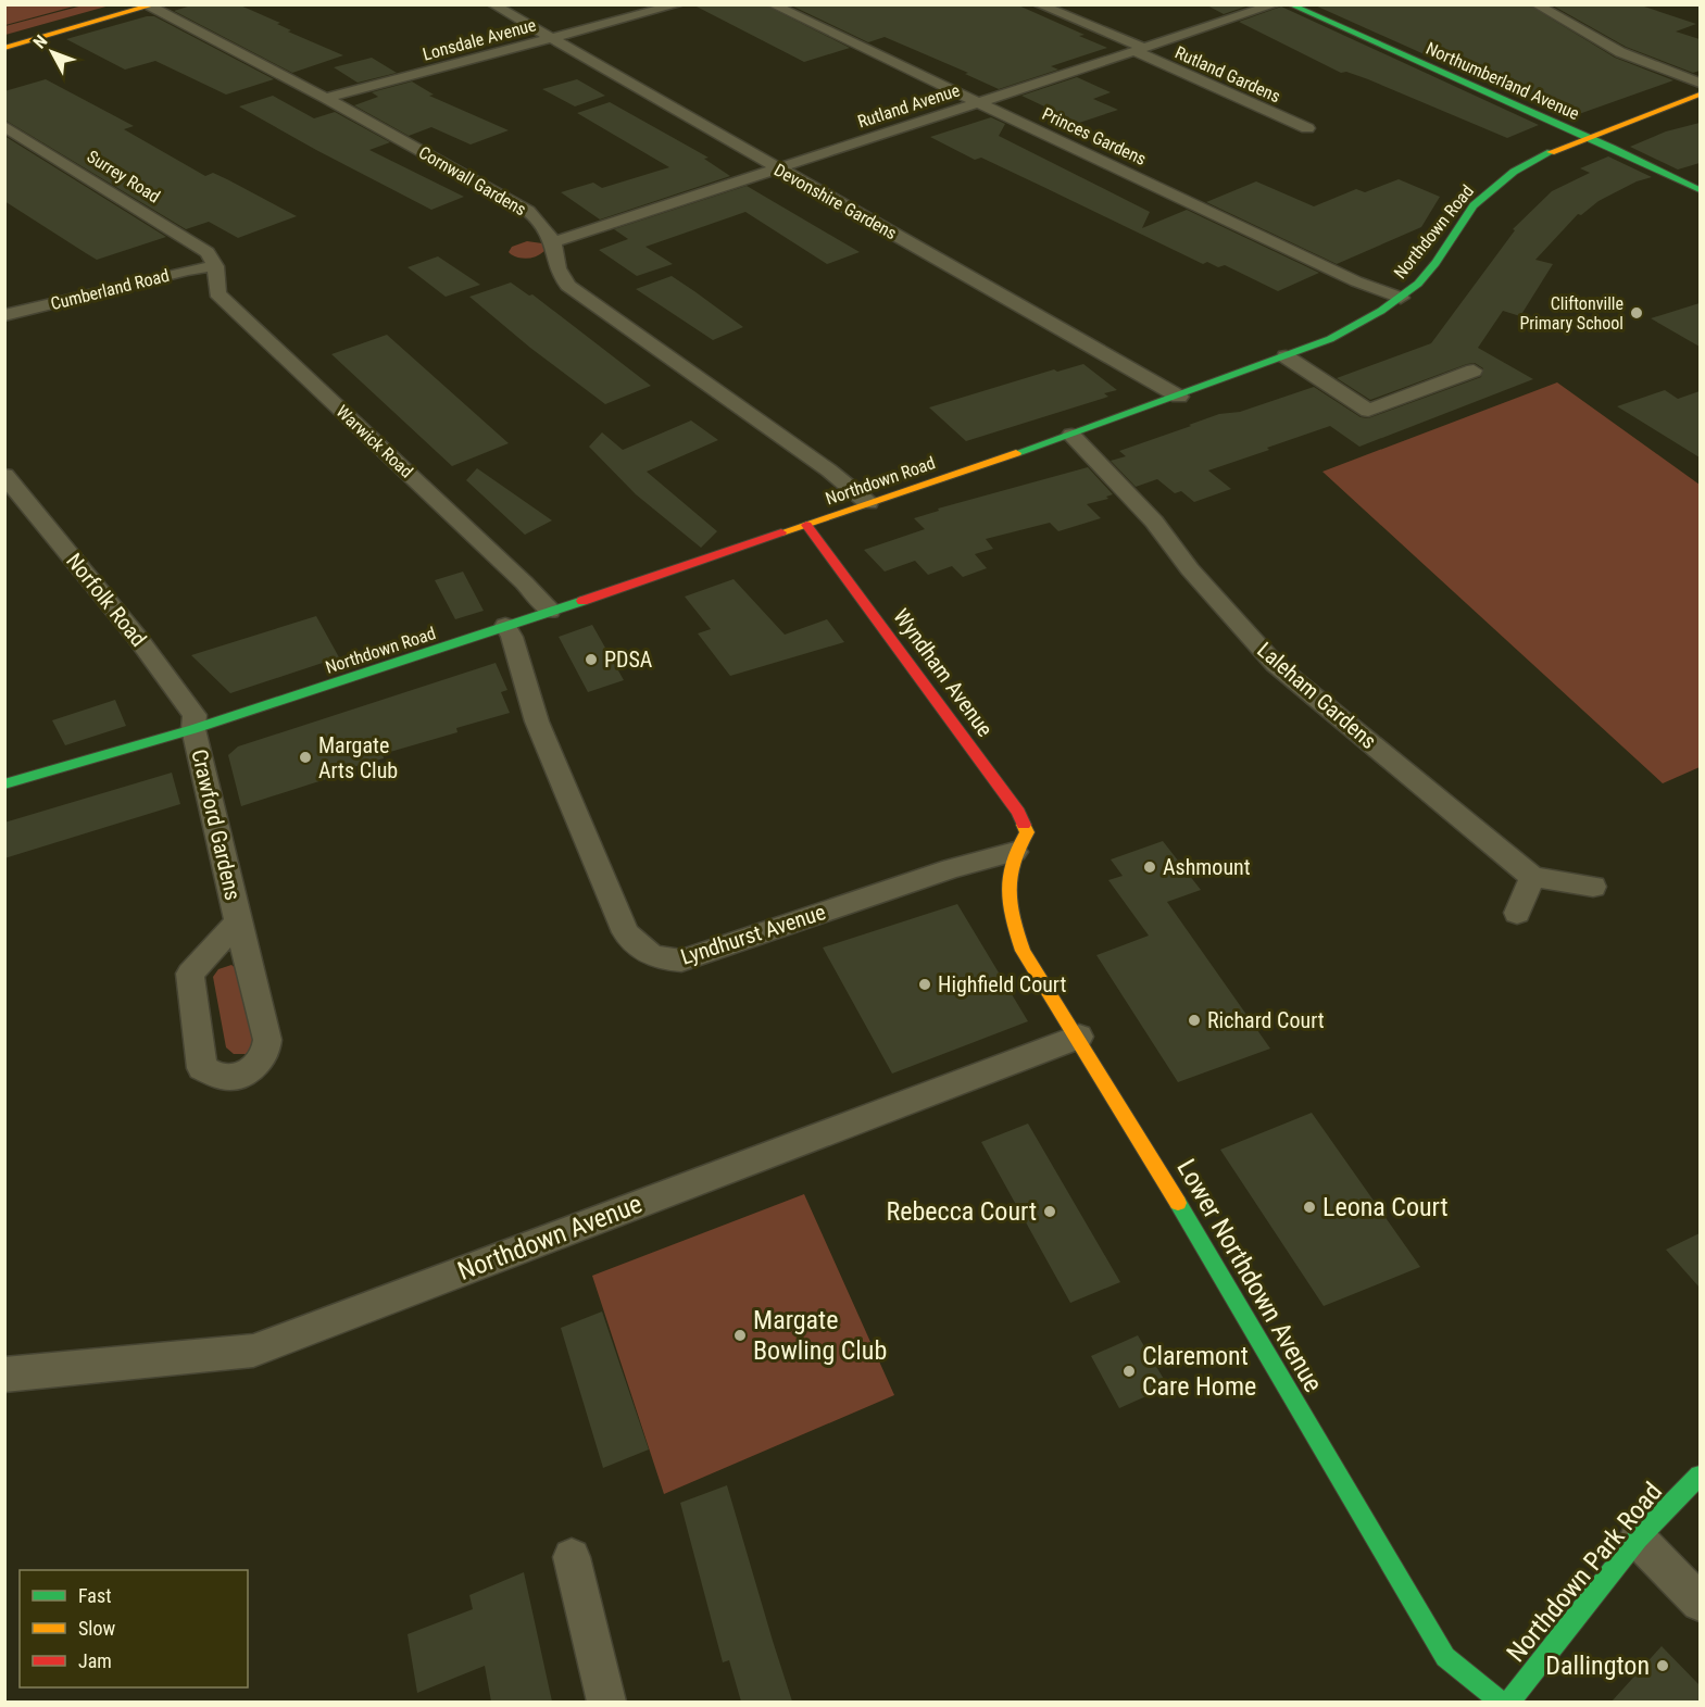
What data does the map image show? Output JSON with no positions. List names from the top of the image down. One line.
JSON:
{"streets":{"main road":["Northumberland Avenue","Northdown Road","Wyndham Avenue","Lower Northdown Avenue","Northdown Park Road"],"street":["Lonsdale Avenue","Rutland Gardens","Rutland Avenue","Princes Gardens","Surrey Road","Cornwall Gardens","Devonshire Gardens","Cumberland Road","Warwick Road","Norfolk Road","Laleham Gardens","Crawford Gardens","Lyndhurst Avenue","Northdown Avenue"]},"crossings":[["Lonsdale Avenue","Cornwall Gardens"],["Lonsdale Avenue","Devonshire Gardens"],["Rutland Gardens","Rutland Avenue"],["Northumberland Avenue","Northdown Road"],["Rutland Avenue","Princes Gardens"],["Rutland Avenue","Cornwall Gardens"],["Rutland Avenue","Devonshire Gardens"],["Princes Gardens","Northdown Road"],["Surrey Road","Cumberland Road"],["Surrey Road","Warwick Road"],["Cornwall Gardens","Northdown Road"],["Devonshire Gardens","Northdown Road"],["Northdown Road","Warwick Road"],["Northdown Road","Norfolk Road"],["Northdown Road","Wyndham Avenue"],["Northdown Road","Laleham Gardens"],["Northdown Road","Crawford Gardens"],["Northdown Road","Lyndhurst Avenue"],["Cumberland Road","Warwick Road"],["Norfolk Road","Crawford Gardens"],["Wyndham Avenue","Lyndhurst Avenue"],["Wyndham Avenue","Lower Northdown Avenue"],["Lyndhurst Avenue","Lower Northdown Avenue"],["Northdown Avenue","Lower Northdown Avenue"]],"places":["Cliftonville Primary School","PDSA","Margate Arts Club","Ashmount","Highfield Court","Richard Court","Leona Court","Rebecca Court","Margate Bowling Club","Claremont Care Home","Dallington"],"legend":["Fast","Slow","Jam"],"north":"top left"}
